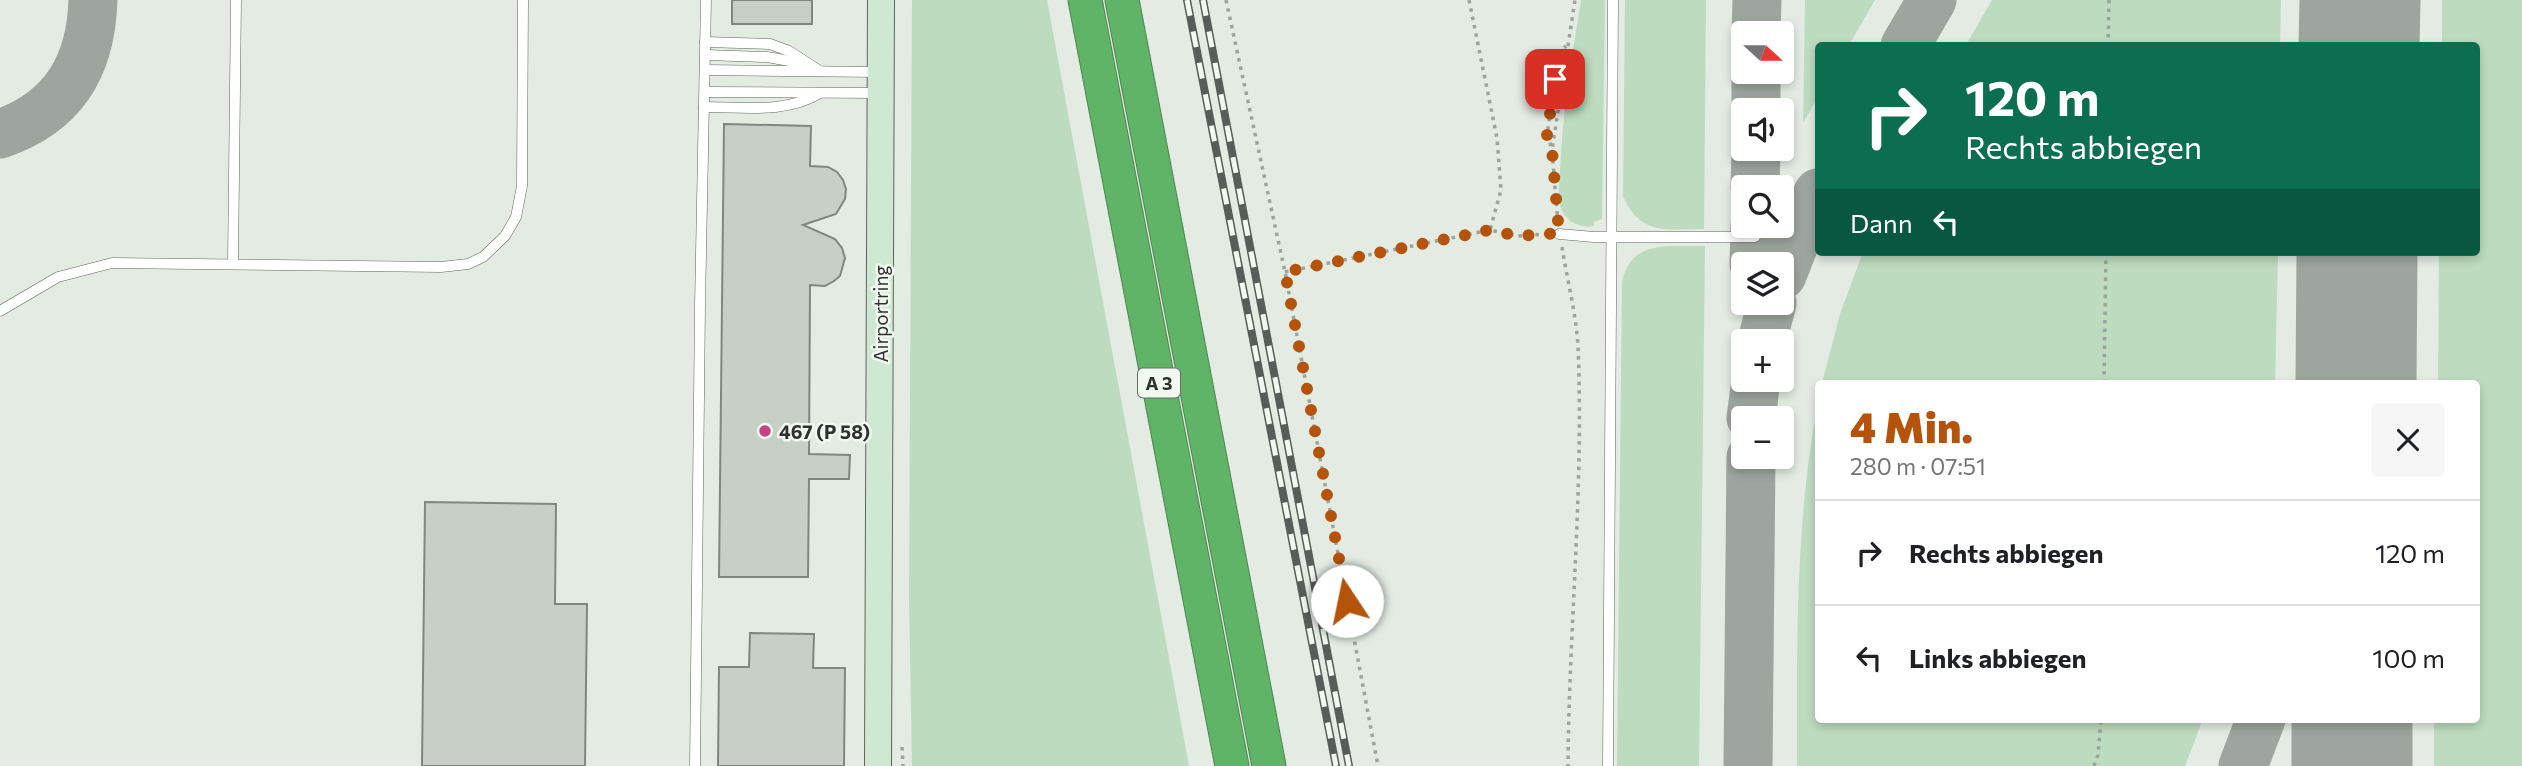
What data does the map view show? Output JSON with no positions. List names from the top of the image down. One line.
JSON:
{"streets":{"highway":["A 3"],"street":["Airportring"]},"places":["467 (P 58)"],"north":"right","page":{"map_buttons":["+","−"],"turn":["120 m","Rechts abbiegen"],"then":"Dann","heading":["4 Min.","280 m · 07:51"],"list":[{"name":"Rechts abbiegen","value":"120 m"},{"name":"Links abbiegen","value":"100 m"}]}}
